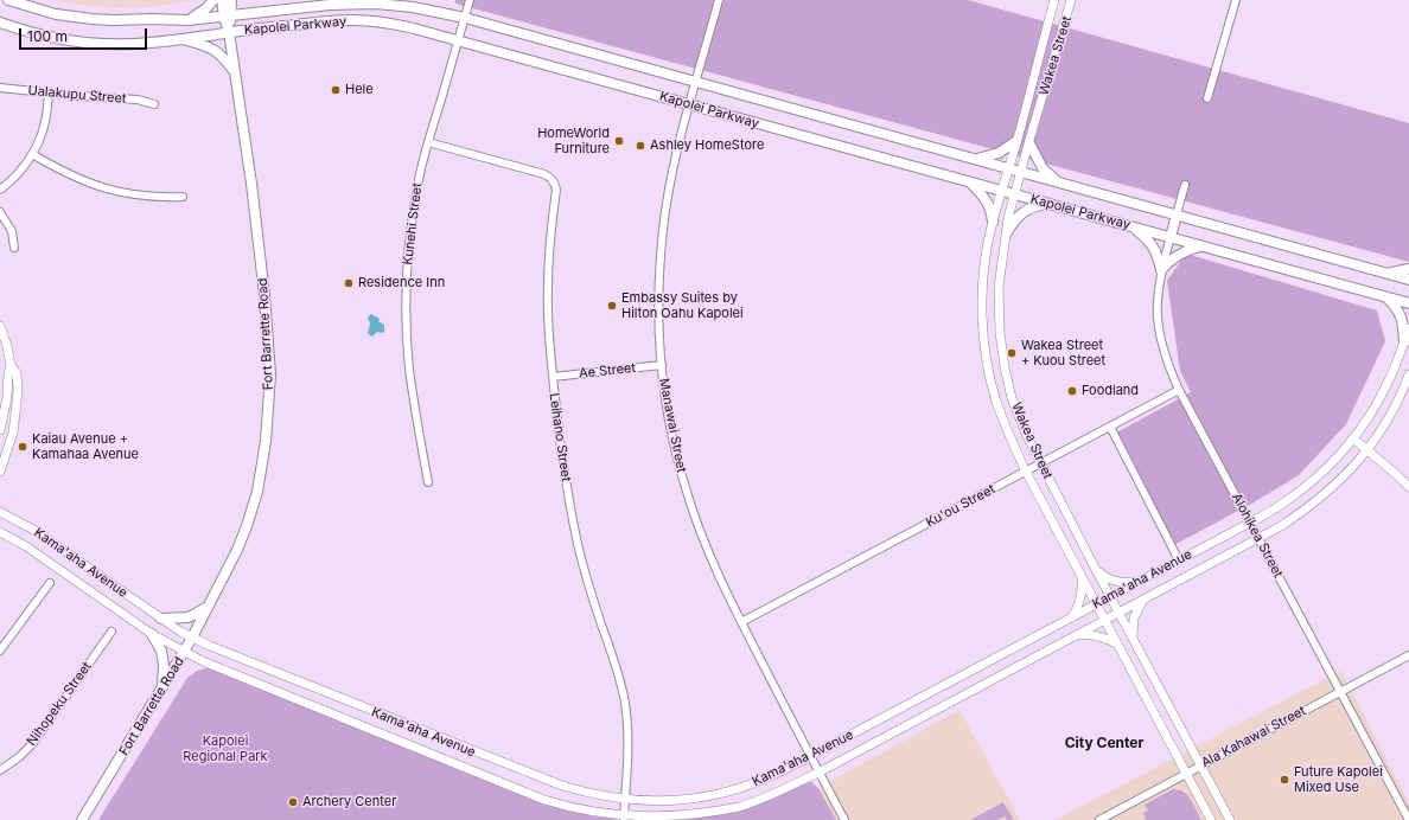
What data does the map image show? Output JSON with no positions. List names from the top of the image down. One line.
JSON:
{"streets":{"main road":["Kapolei Parkway","Fort Barrette Road"],"street":["Wakea Street","Ualakupu Street","Kunehi Street","Ae Street","Manawai Street","Leihano Street","Ku'ou Street","Alohikea Street","Kama'aha Avenue","Nihopeku Street","Ala Kahawai Street"]},"crossings":[["Kapolei Parkway","Wakea Street"],["Kapolei Parkway","Kunehi Street"],["Kapolei Parkway","Fort Barrette Road"],["Kapolei Parkway","Manawai Street"],["Kapolei Parkway","Alohikea Street"],["Wakea Street","Ku'ou Street"],["Wakea Street","Kama'aha Avenue"],["Wakea Street","Ala Kahawai Street"],["Kunehi Street","Leihano Street"],["Fort Barrette Road","Kama'aha Avenue"],["Ae Street","Manawai Street"],["Ae Street","Leihano Street"],["Manawai Street","Ku'ou Street"],["Manawai Street","Kama'aha Avenue"],["Leihano Street","Kama'aha Avenue"],["Ku'ou Street","Alohikea Street"],["Alohikea Street","Kama'aha Avenue"],["Alohikea Street","Ala Kahawai Street"]],"districts":["City Center"],"parks":["Kapolei Regional Park"],"places":["Hele","HomeWorld Furniture","Ashley HomeStore","Residence Inn","Embassy Suites by Hilton Oahu Kapolei","Wakea Street + Kuou Street","Foodland","Kaiau Avenue + Kamahaa Avenue","Future Kapolei Mixed Use","Archery Center"],"scale_bar":"100 m"}
